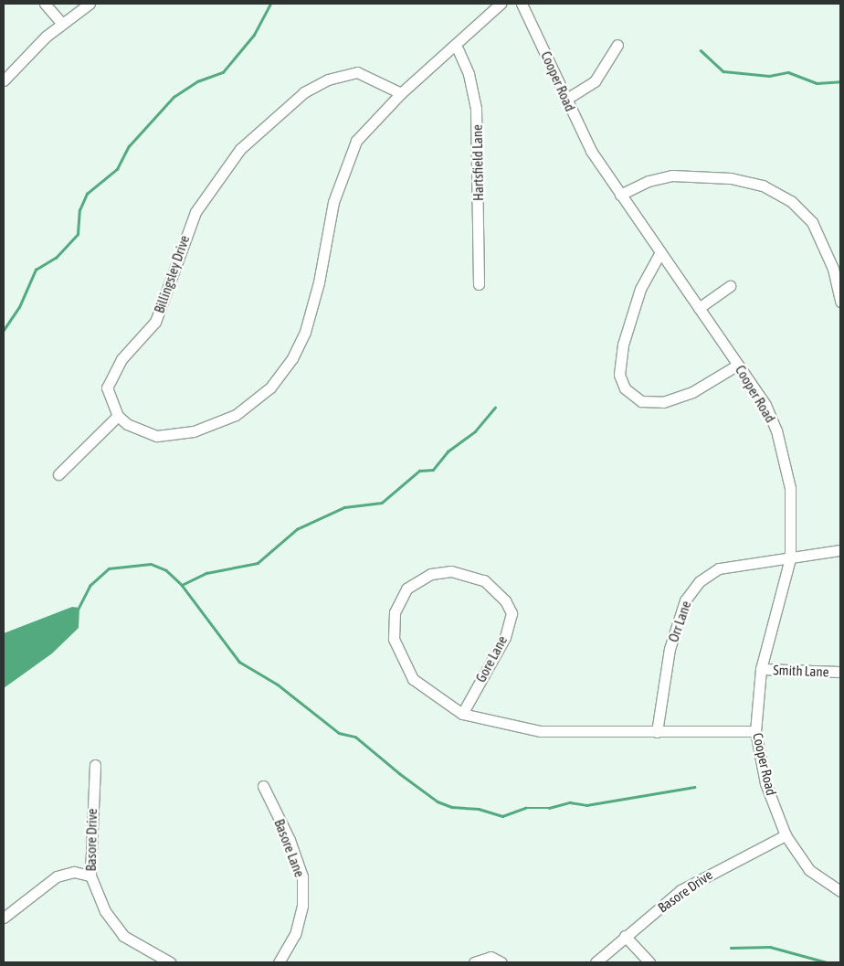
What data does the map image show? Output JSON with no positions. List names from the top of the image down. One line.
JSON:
{"streets":{"street":["Cooper Road","Hartsfield Lane","Billingsley Drive","Orr Lane","Gore Lane","Smith Lane","Basore Drive","Basore Lane"]},"crossings":[["Cooper Road","Orr Lane"],["Cooper Road","Gore Lane"],["Cooper Road","Smith Lane"],["Cooper Road","Basore Drive"],["Orr Lane","Gore Lane"]]}
